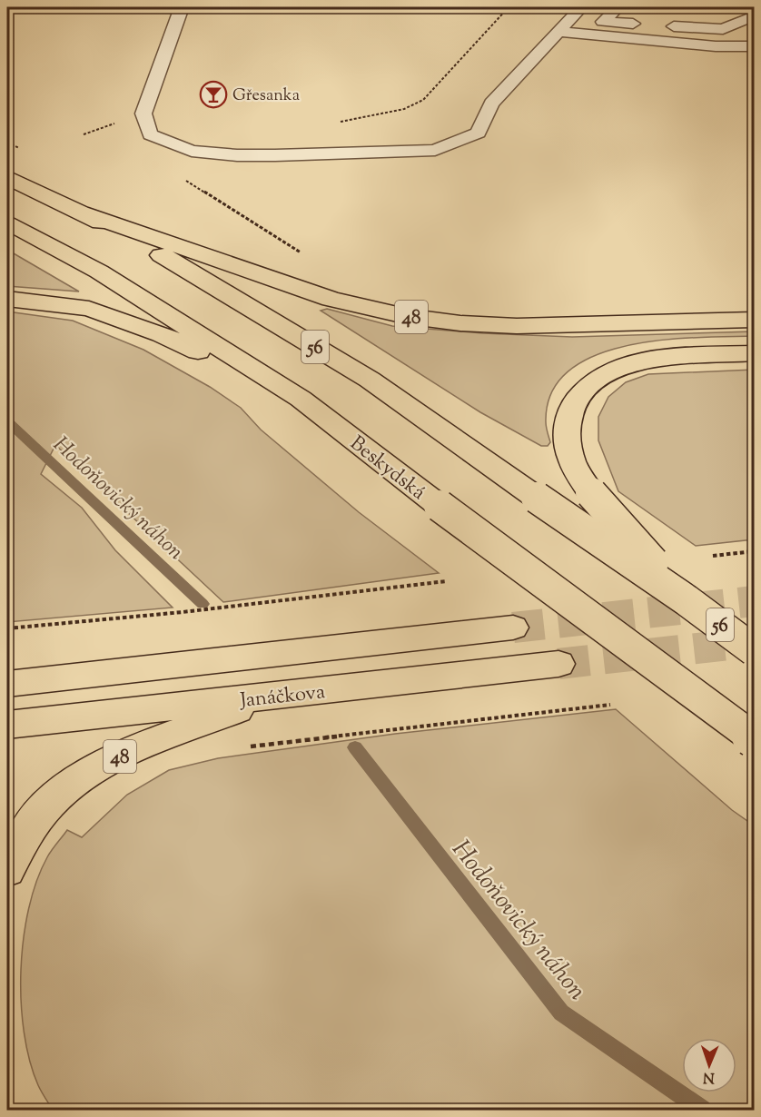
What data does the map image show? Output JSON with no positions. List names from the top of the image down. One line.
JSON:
{"streets":{"main road":["48","56","Beskydská","Janáčkova"]},"crossings":[["48","56"],["48","Janáčkova"]],"water":["Hodoňovický náhon"],"places":{"bar":["Gřesanka"]},"north":"bottom"}
